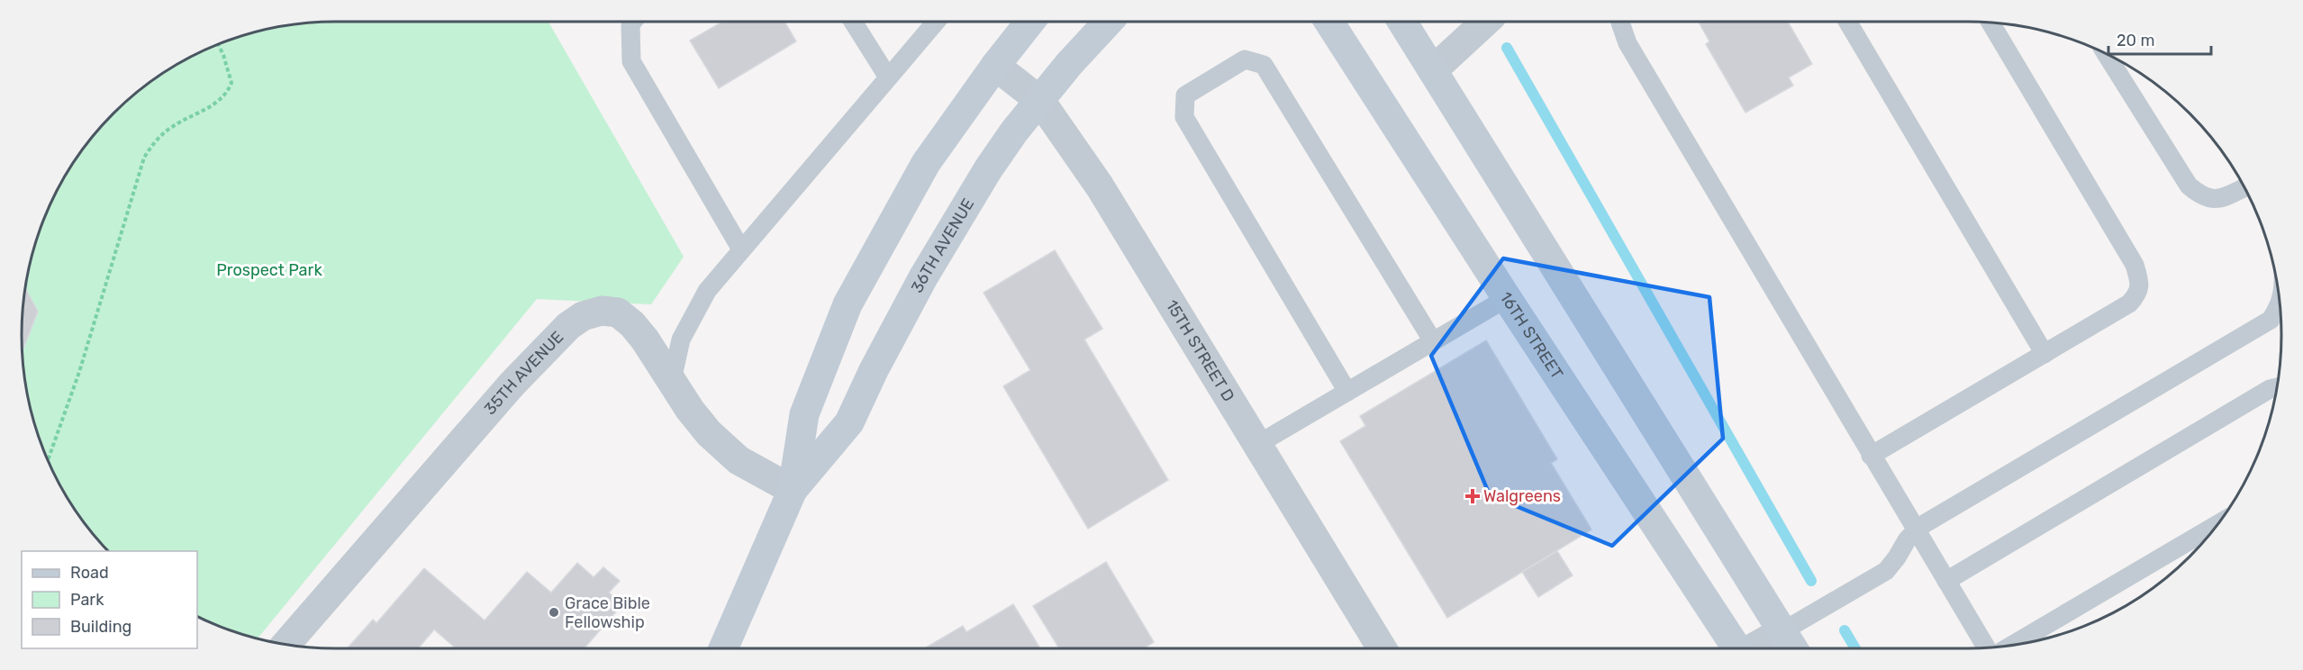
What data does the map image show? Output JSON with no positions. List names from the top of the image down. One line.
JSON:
{"streets":{"main road":["36TH AVENUE","16TH STREET"],"street":["15TH STREET D","35TH AVENUE"]},"crossings":[["36TH AVENUE","15TH STREET D"],["36TH AVENUE","35TH AVENUE"]],"parks":["Prospect Park"],"places":{"health":["Walgreens"],"other":["Grace Bible Fellowship"]},"legend":["Road","Park","Building"],"scale_bar":"20 m"}
